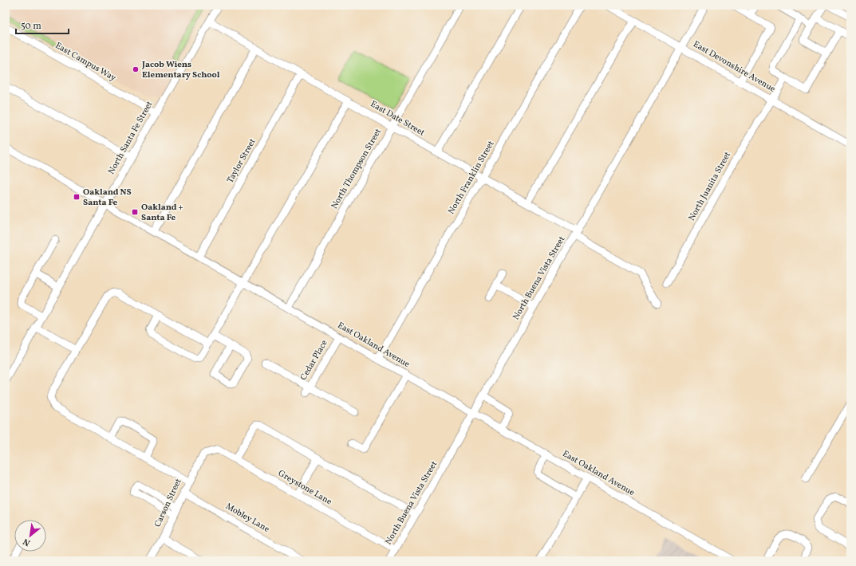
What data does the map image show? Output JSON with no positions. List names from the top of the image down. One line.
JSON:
{"streets":{"street":["East Campus Way","East Devonshire Avenue","East Date Street","North Santa Fe Street","Taylor Street","North Thompson Street","North Franklin Street","North Juanita Street","North Buena Vista Street","East Oakland Avenue","Cedar Place","Greystone Lane","Carson Street","Mobley Lane"]},"crossings":[["East Campus Way","North Santa Fe Street"],["East Devonshire Avenue","North Juanita Street"],["East Devonshire Avenue","North Buena Vista Street"],["East Date Street","North Santa Fe Street"],["East Date Street","Taylor Street"],["East Date Street","North Thompson Street"],["East Date Street","North Franklin Street"],["East Date Street","North Buena Vista Street"],["North Santa Fe Street","East Oakland Avenue"],["Taylor Street","East Oakland Avenue"],["North Thompson Street","East Oakland Avenue"],["North Franklin Street","East Oakland Avenue"],["North Buena Vista Street","East Oakland Avenue"],["North Buena Vista Street","Greystone Lane"],["East Oakland Avenue","Cedar Place"],["Greystone Lane","Carson Street"],["Carson Street","Mobley Lane"]],"places":{"other":["Jacob Wiens Elementary School"],"transit":["Oakland NS Santa Fe","Oakland + Santa Fe"]},"scale_bar":"50 m","north":"bottom left"}
